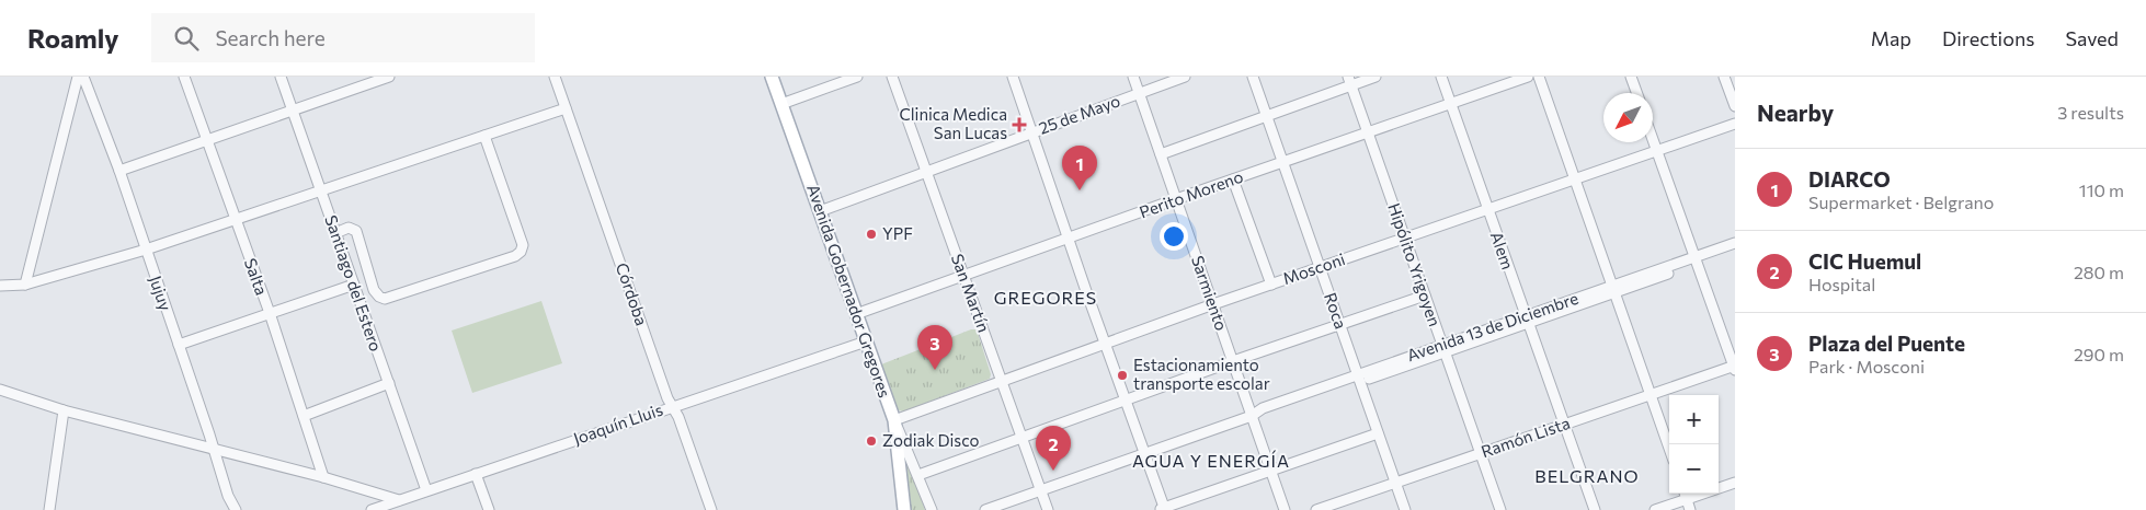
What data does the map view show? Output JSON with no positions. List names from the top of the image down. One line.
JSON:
{"streets":{"main road":["Avenida Gobernador Gregores"],"street":["25 de Mayo","Perito Moreno","Alem","Hipólito Yrigoyen","Mosconi","Salta","Santiago del Estero","Jujuy","San Martín","Sarmiento","Córdoba","Roca","Avenida 13 de Diciembre","Joaquín Lluis","Ramón Lista"]},"crossings":[["25 de Mayo","Avenida Gobernador Gregores"],["25 de Mayo","San Martín"],["25 de Mayo","Sarmiento"],["Perito Moreno","Alem"],["Perito Moreno","Hipólito Yrigoyen"],["Perito Moreno","Avenida Gobernador Gregores"],["Perito Moreno","San Martín"],["Perito Moreno","Sarmiento"],["Perito Moreno","Roca"],["Alem","Mosconi"],["Alem","Avenida 13 de Diciembre"],["Alem","Ramón Lista"],["Hipólito Yrigoyen","Mosconi"],["Hipólito Yrigoyen","Avenida 13 de Diciembre"],["Hipólito Yrigoyen","Ramón Lista"],["Mosconi","Avenida Gobernador Gregores"],["Mosconi","San Martín"],["Mosconi","Sarmiento"],["Mosconi","Roca"],["Santiago del Estero","Joaquín Lluis"],["Avenida Gobernador Gregores","Joaquín Lluis"],["San Martín","Avenida 13 de Diciembre"],["Sarmiento","Avenida 13 de Diciembre"],["Córdoba","Joaquín Lluis"],["Roca","Avenida 13 de Diciembre"],["Roca","Ramón Lista"]],"districts":["GREGORES","AGUA Y ENERGÍA","BELGRANO"],"places":{"health":["Clinica Medica San Lucas"],"other":["YPF","Estacionamiento transporte escolar","Zodiak Disco"]},"north":"bottom left","page":{"header":"Roamly","search":"Search here","nav":["Map","Directions","Saved"],"heading":["Nearby","3 results"],"pins":["1","3","2"],"list":[{"mark":"1","name":"DIARCO","note":"Supermarket · Belgrano","value":"110 m"},{"mark":"2","name":"CIC Huemul","note":"Hospital","value":"280 m"},{"mark":"3","name":"Plaza del Puente","note":"Park · Mosconi","value":"290 m"}],"map_buttons":["+","−"]}}
